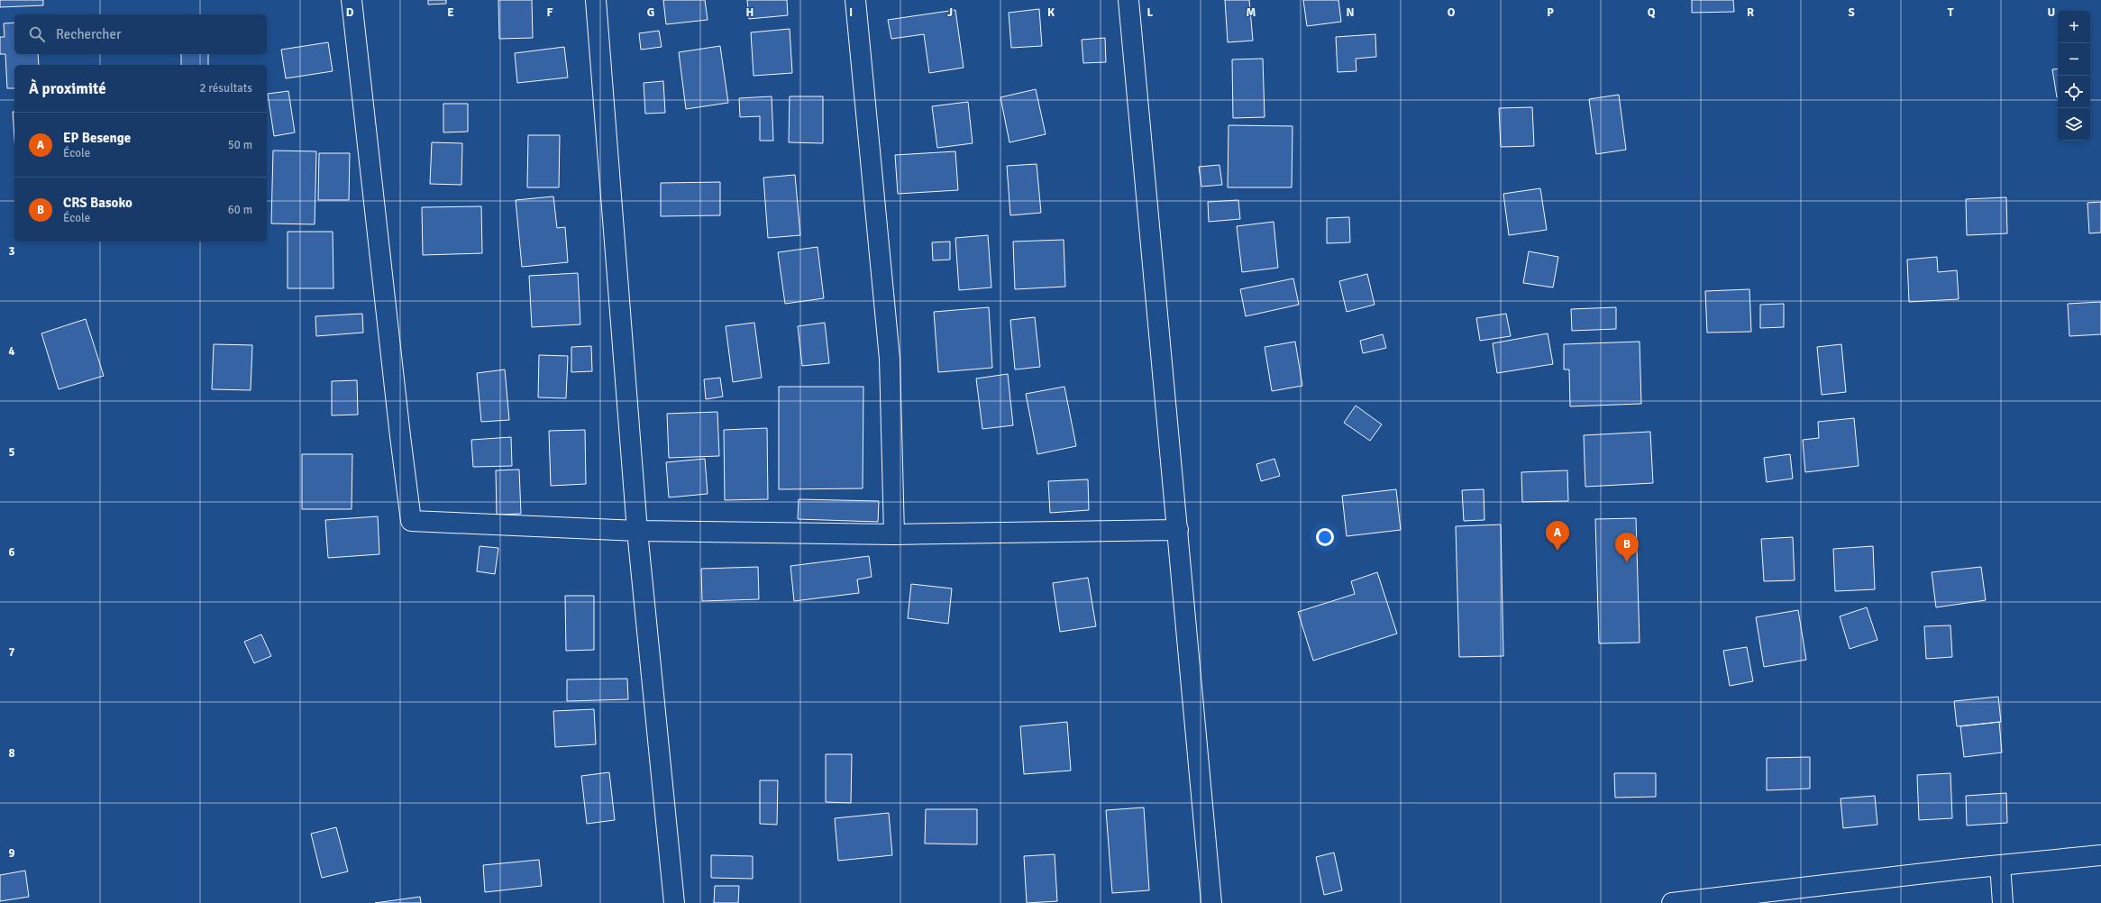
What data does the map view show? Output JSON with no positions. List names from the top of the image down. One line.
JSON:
{"page":{"map_buttons":["+","−"],"search":"Rechercher","heading":["À proximité","2 résultats"],"list":[{"mark":"A","name":"EP Besenge","note":"École","value":"50 m"},{"mark":"B","name":"CRS Basoko","note":"École","value":"60 m"}],"pins":["A","B"]},"grid":{"columns":["D","E","F","G","H","I","J","K","L","M","N","O","P","Q","R","S","T","U"],"rows":["3","4","5","6","7","8","9"]}}
